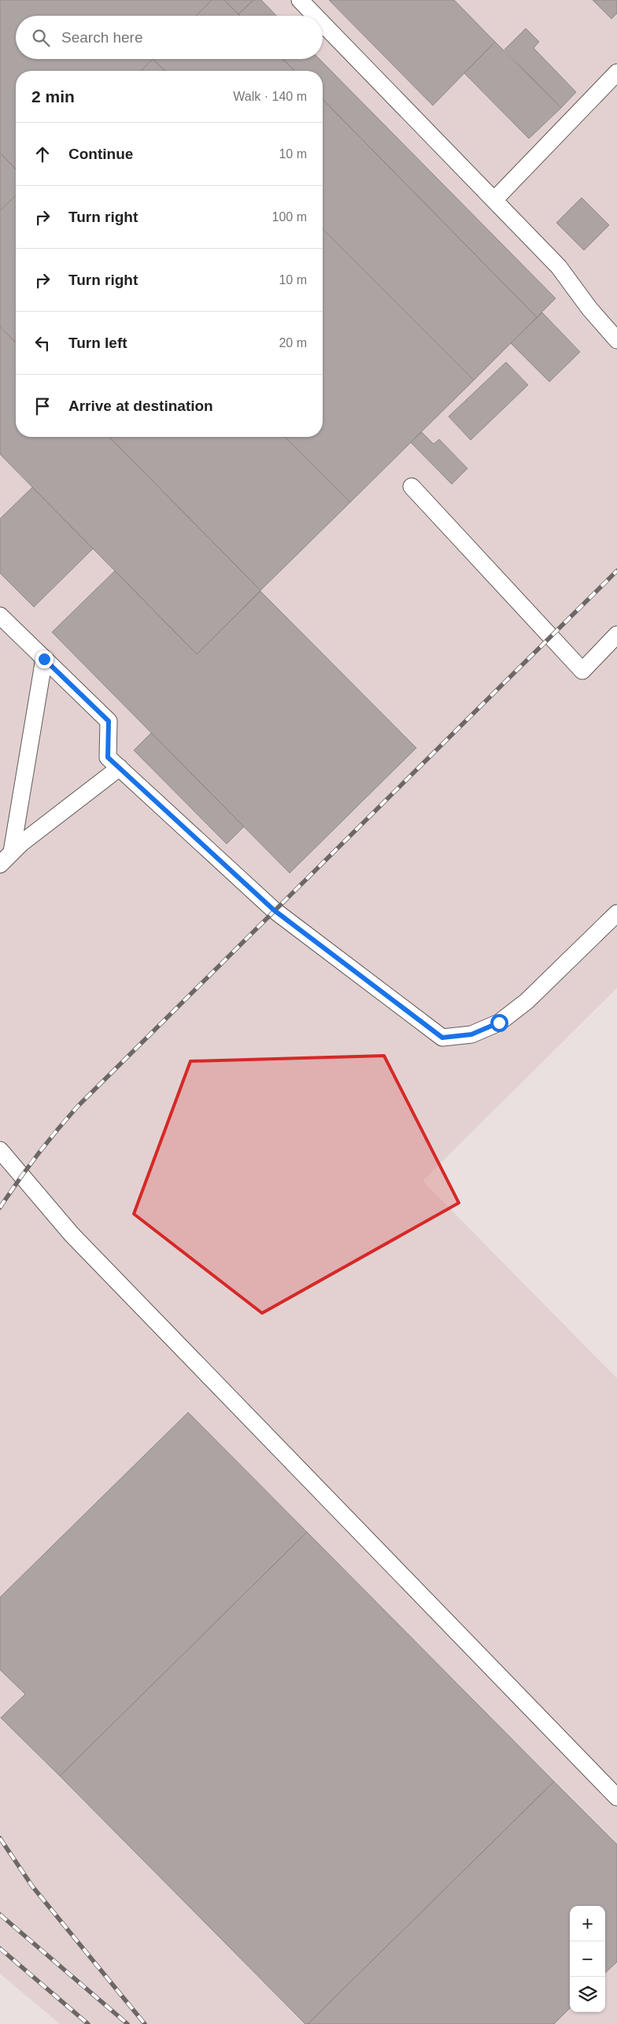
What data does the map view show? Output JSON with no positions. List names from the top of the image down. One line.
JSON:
{"page":{"search":"Search here","heading":["2 min","Walk · 140 m"],"list":[["Continue","10 m"],["Turn right","100 m"],["Turn right","10 m"],["Turn left","20 m"],"Arrive at destination"],"map_buttons":["+","−"]}}
